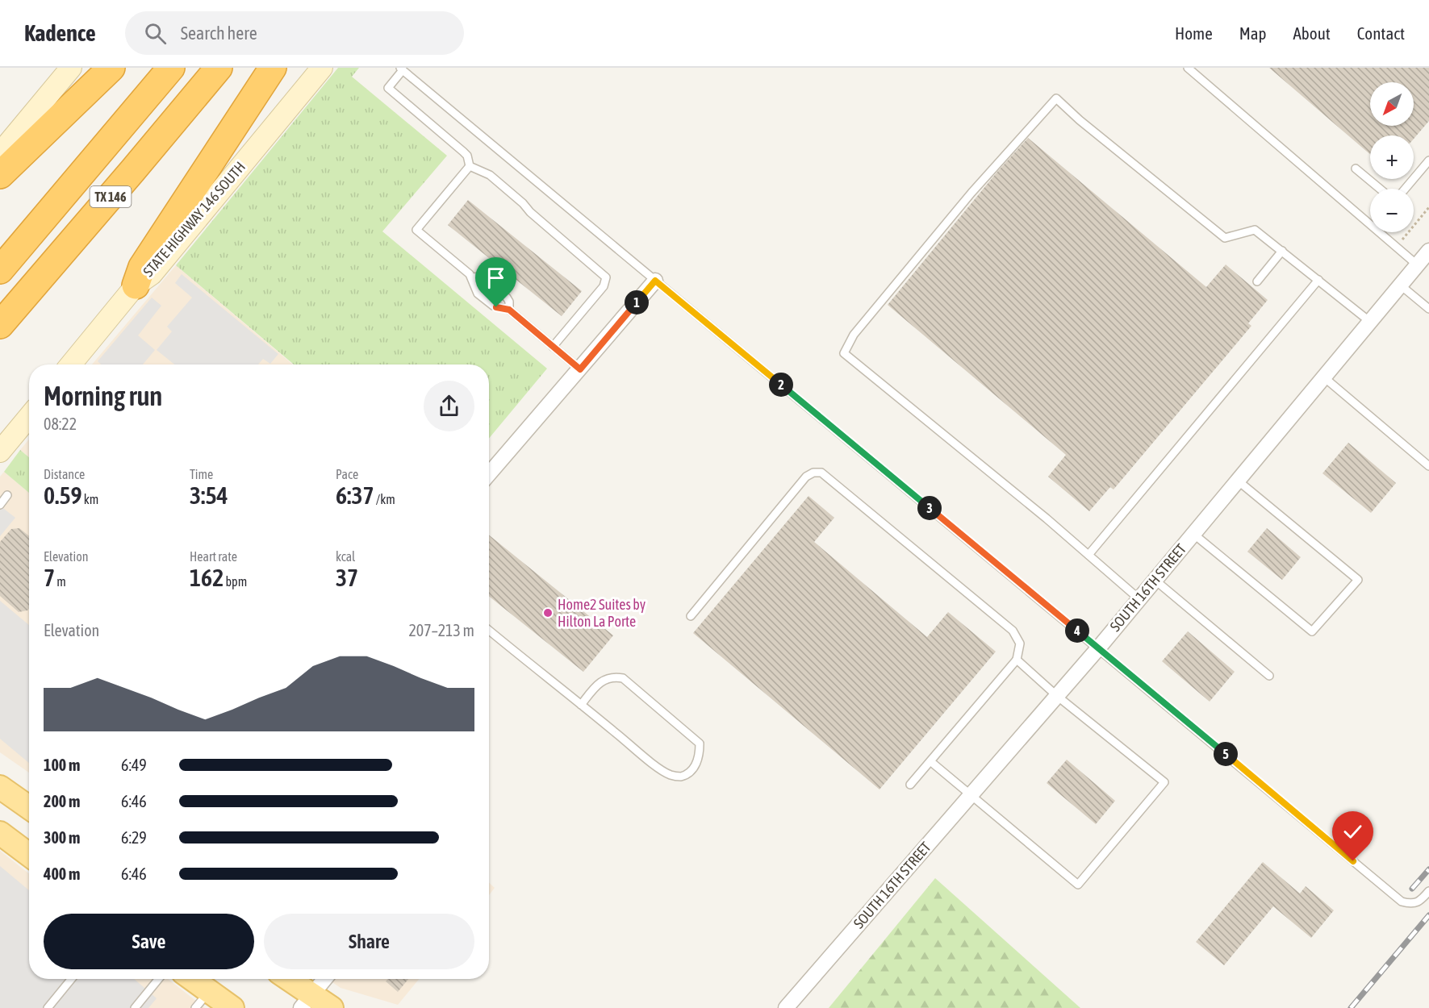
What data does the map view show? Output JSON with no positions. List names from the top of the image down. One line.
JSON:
{"streets":{"highway":["TX 146"],"main road":["STATE HIGHWAY 146 SOUTH"],"street":["SOUTH 16TH STREET"]},"places":["Home2 Suites by Hilton La Porte"],"north":"bottom left","page":{"header":"Kadence","search":"Search here","nav":["Home","Map","About","Contact"],"map_buttons":["+","−"],"pins":["1","2","3","4","5"],"heading":["Morning run","08:22"],"stats":[["Distance","0.59 km"],["Time","3:54"],["Pace","6:37 /km"],["Elevation","7 m"],["Heart rate","162 bpm"],["kcal","37"]],"chart":["Elevation","207–213 m"],"list":[{"name":"100 m","note":"6:49"},{"name":"200 m","note":"6:46"},{"name":"300 m","note":"6:29"},{"name":"400 m","note":"6:46"}],"buttons":["Save","Share"]}}
